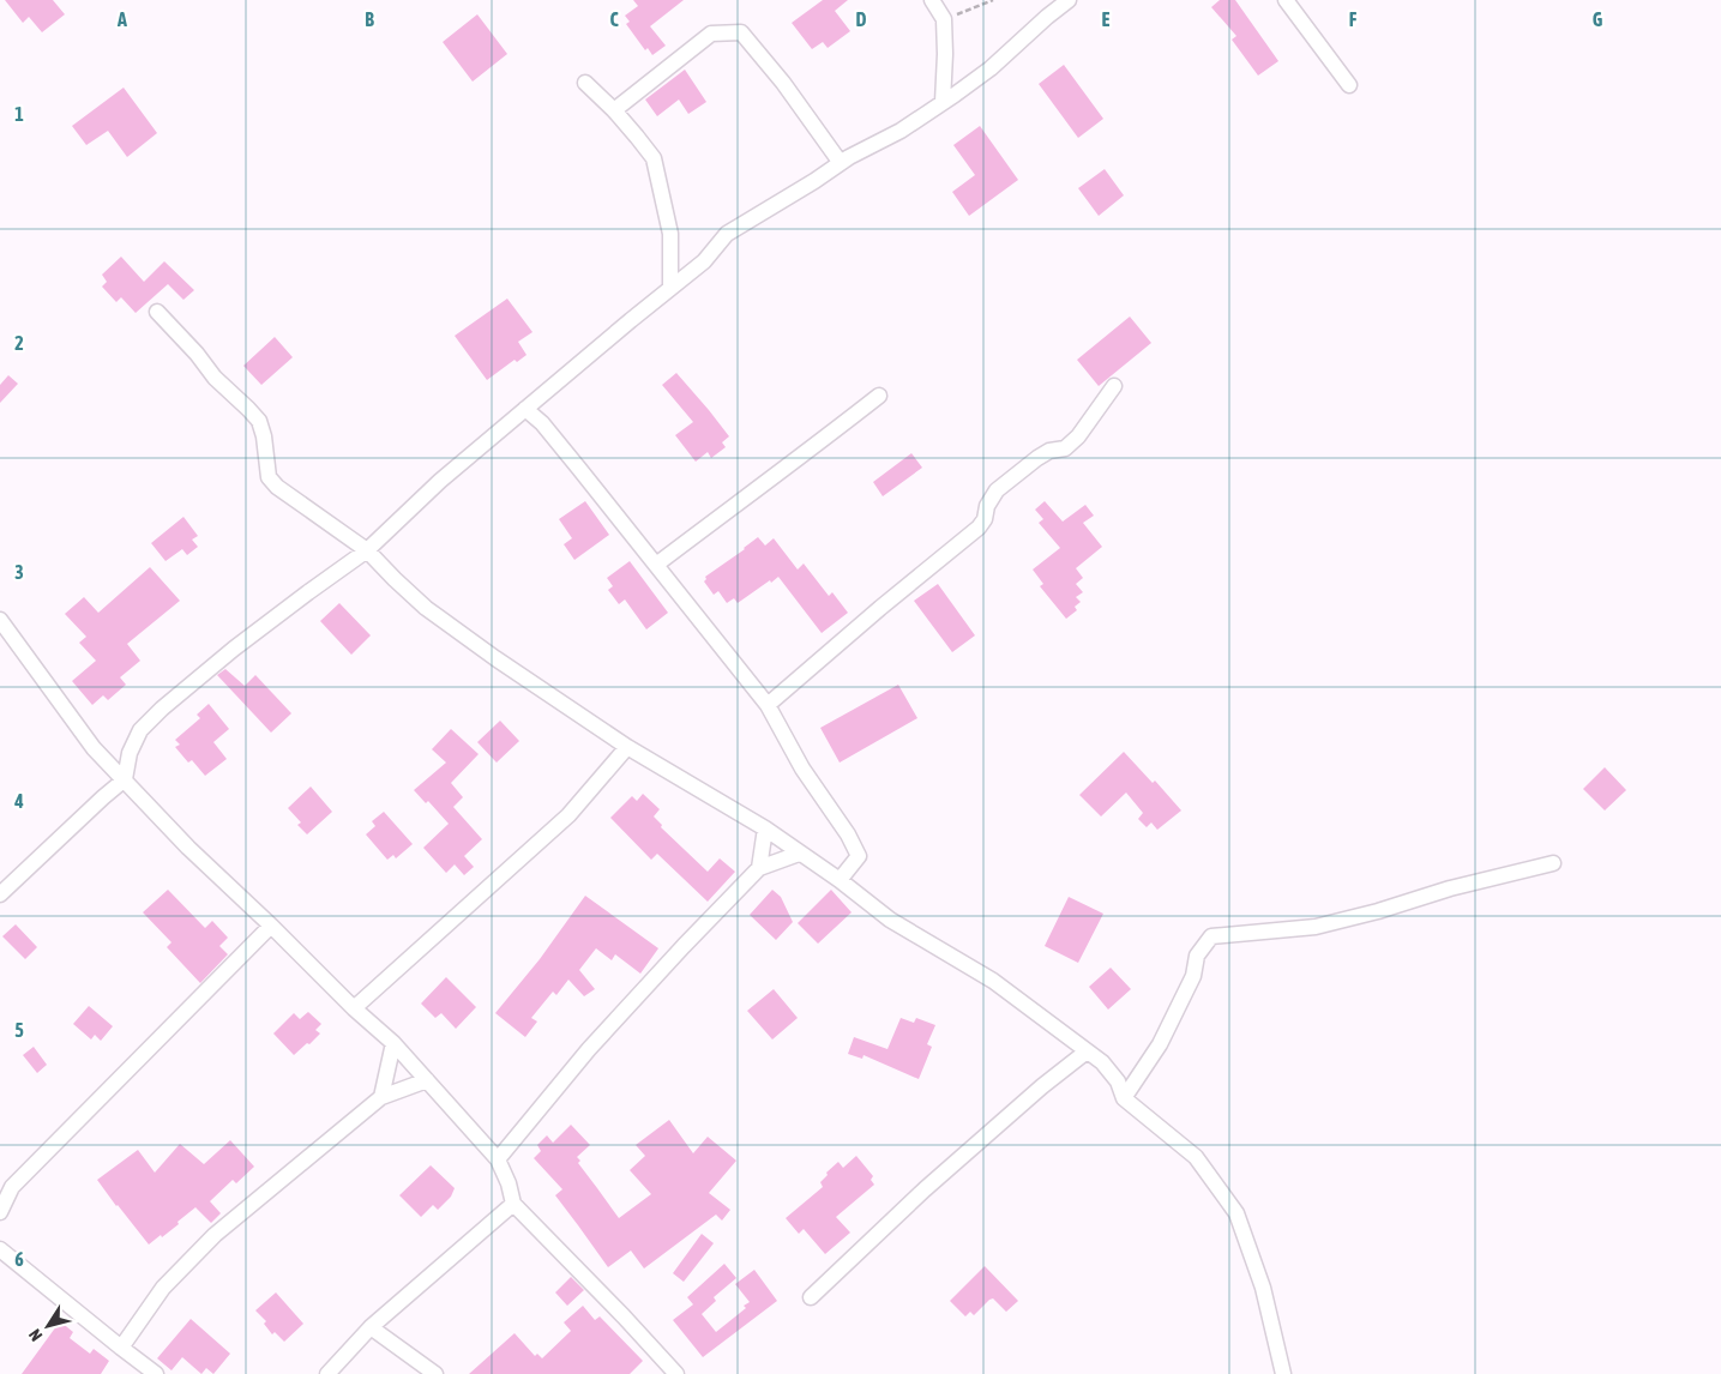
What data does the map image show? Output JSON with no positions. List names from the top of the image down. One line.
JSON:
{"north":"bottom left","grid":{"columns":["A","B","C","D","E","F","G"],"rows":["1","2","3","4","5","6"]}}
